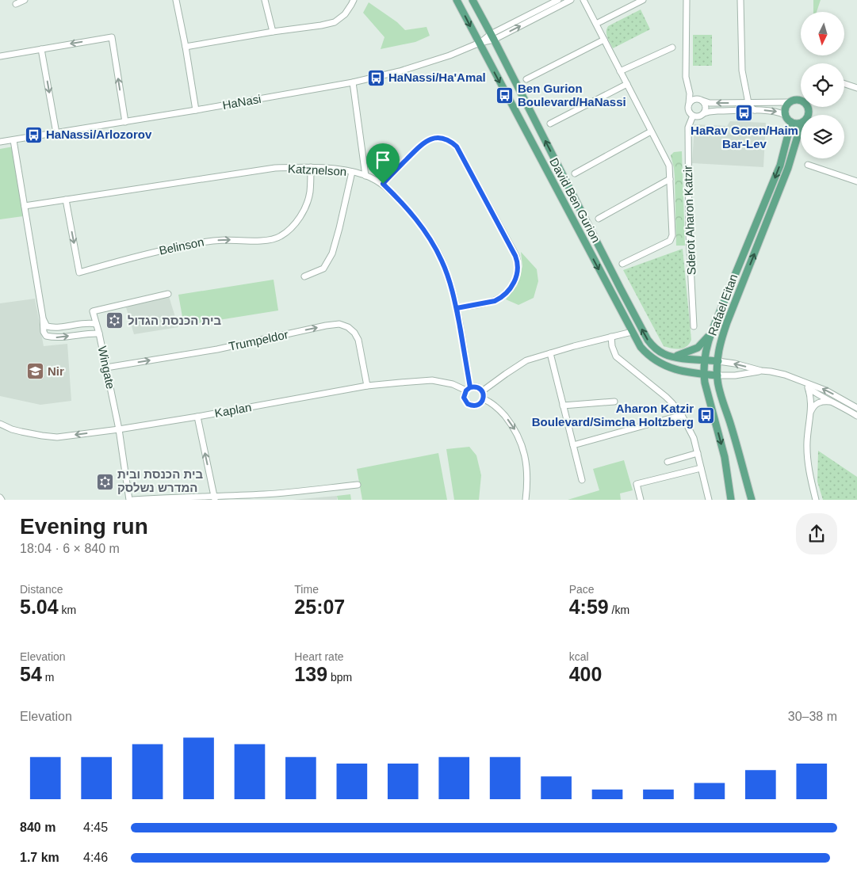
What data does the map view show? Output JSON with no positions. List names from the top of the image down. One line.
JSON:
{"streets":{"main road":["David Ben Gurion","Rafael Eitan"],"street":["HaNasi","Katznelson","Sderot Aharon Katzir","Belinson","Trumpeldor","Wingate","Kaplan"]},"crossings":[["HaNasi","David Ben Gurion"],["Katznelson","Belinson"],["Katznelson","Kaplan"],["David Ben Gurion","Rafael Eitan"],["Trumpeldor","Wingate"],["Trumpeldor","Kaplan"],["Wingate","Kaplan"]],"one_way":["Trumpeldor"],"places":{"bus stop":["HaNassi/Ha'Amal","Ben Gurion Boulevard/HaNassi","HaRav Goren/Haim Bar-Lev","HaNassi/Arlozorov","Aharon Katzir Boulevard/Simcha Holtzberg"],"synagogue":["בית הכנסת הגדול","בית הכנסת ובית המדרש נשלסק"],"school or university":["Nir"]},"north":"bottom","page":{"heading":["Evening run","18:04 · 6 × 840 m"],"stats":[["Distance","5.04 km"],["Time","25:07"],["Pace","4:59 /km"],["Elevation","54 m"],["Heart rate","139 bpm"],["kcal","400"]],"chart":["Elevation","30–38 m"],"list":[{"name":"840 m","note":"4:45"},{"name":"1.7 km","note":"4:46"}]}}
